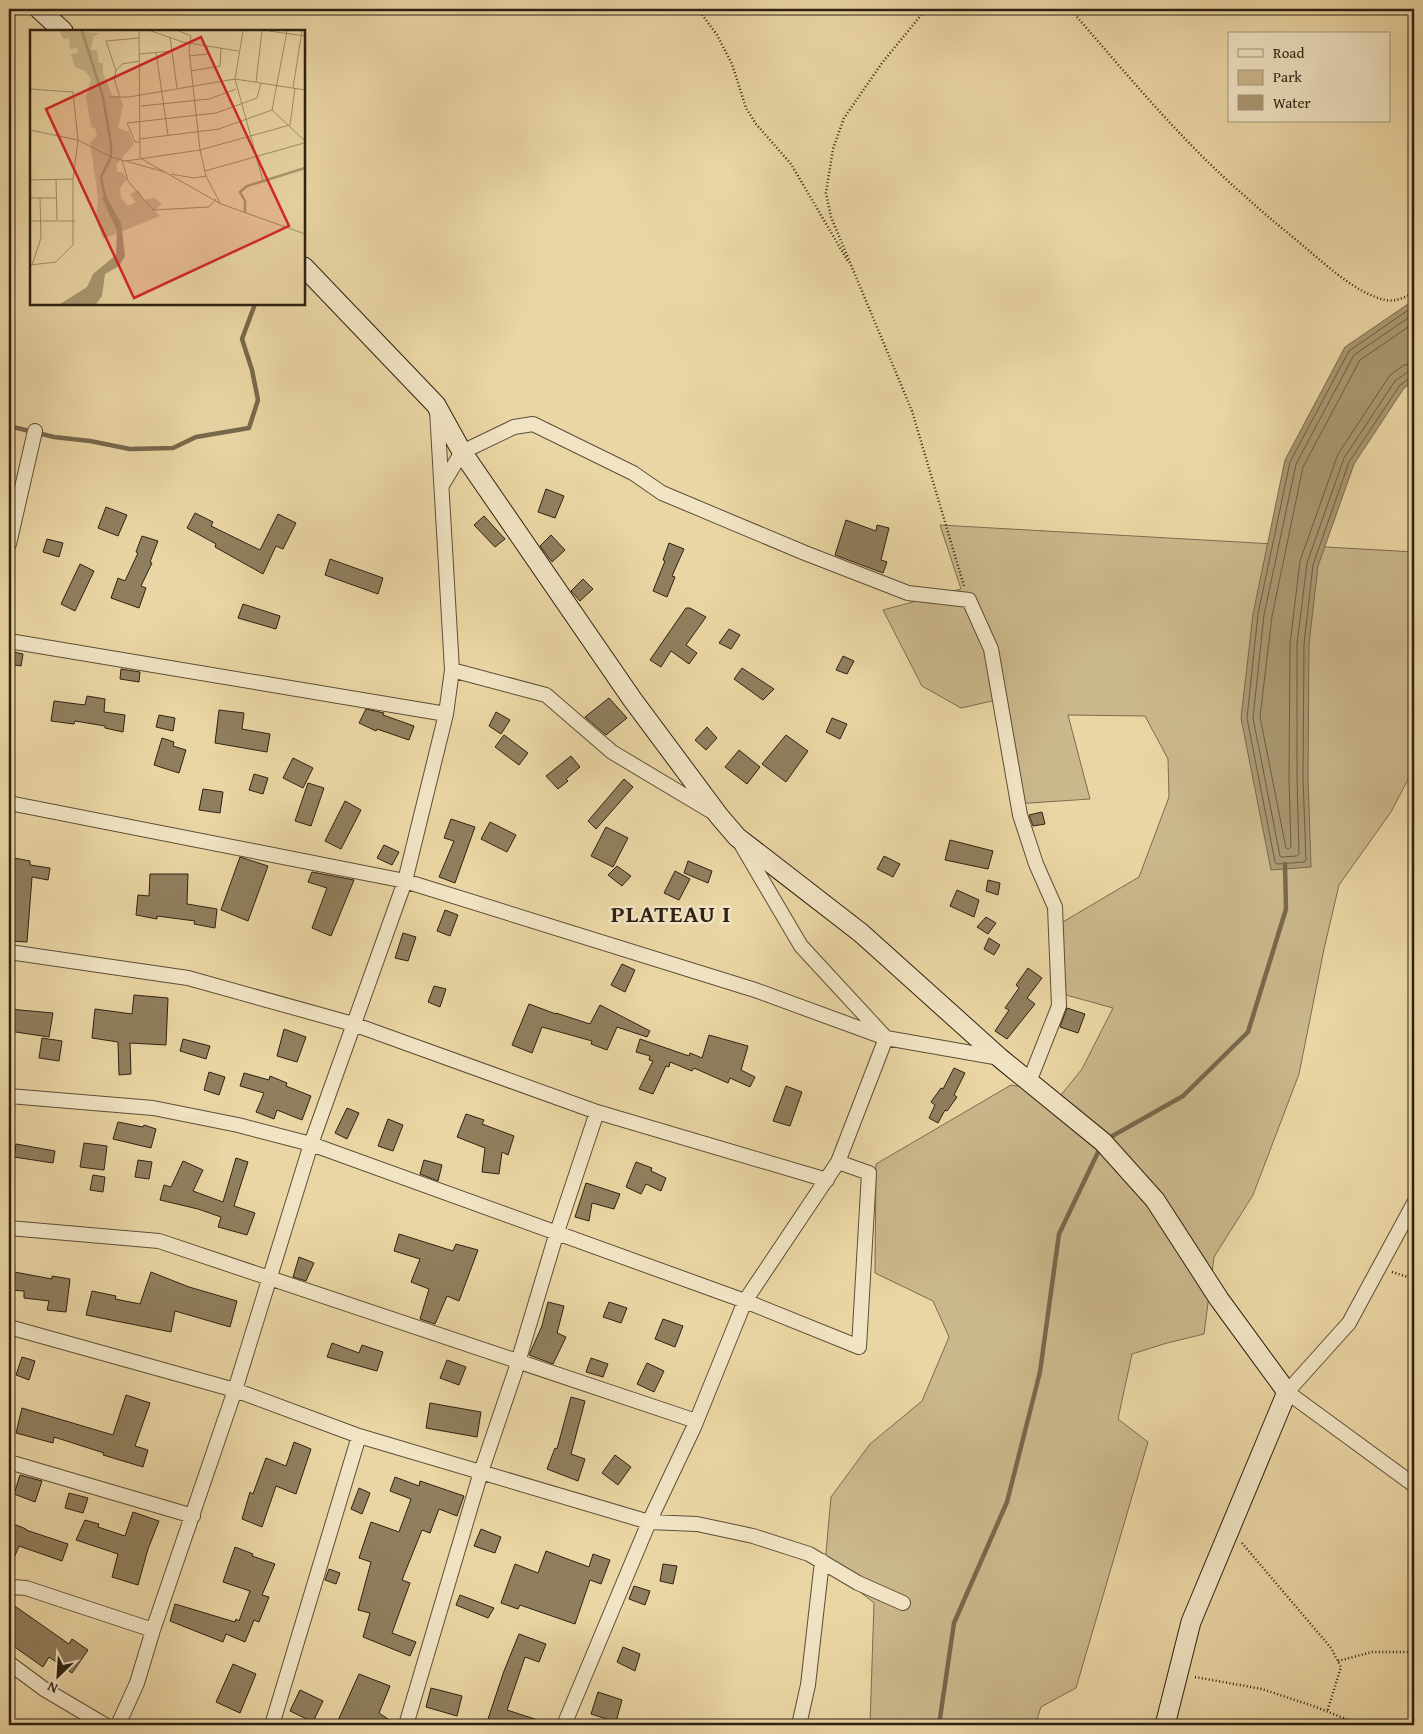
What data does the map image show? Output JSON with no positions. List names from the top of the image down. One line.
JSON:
{"districts":["PLATEAU I"],"legend":["Road","Park","Water"],"north":"bottom left"}
